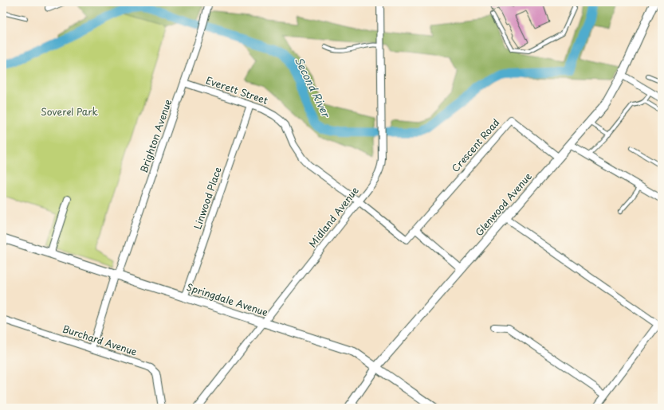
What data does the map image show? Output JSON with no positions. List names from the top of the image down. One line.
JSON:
{"streets":{"street":["Everett Street","Brighton Avenue","Crescent Road","Linwood Place","Glenwood Avenue","Midland Avenue","Springdale Avenue","Burchard Avenue"]},"crossings":[["Everett Street","Brighton Avenue"],["Everett Street","Crescent Road"],["Everett Street","Linwood Place"],["Everett Street","Midland Avenue"],["Brighton Avenue","Springdale Avenue"],["Brighton Avenue","Burchard Avenue"],["Crescent Road","Glenwood Avenue"],["Linwood Place","Springdale Avenue"],["Glenwood Avenue","Springdale Avenue"],["Midland Avenue","Springdale Avenue"]],"water":["Second River"],"parks":["Soverel Park"]}
